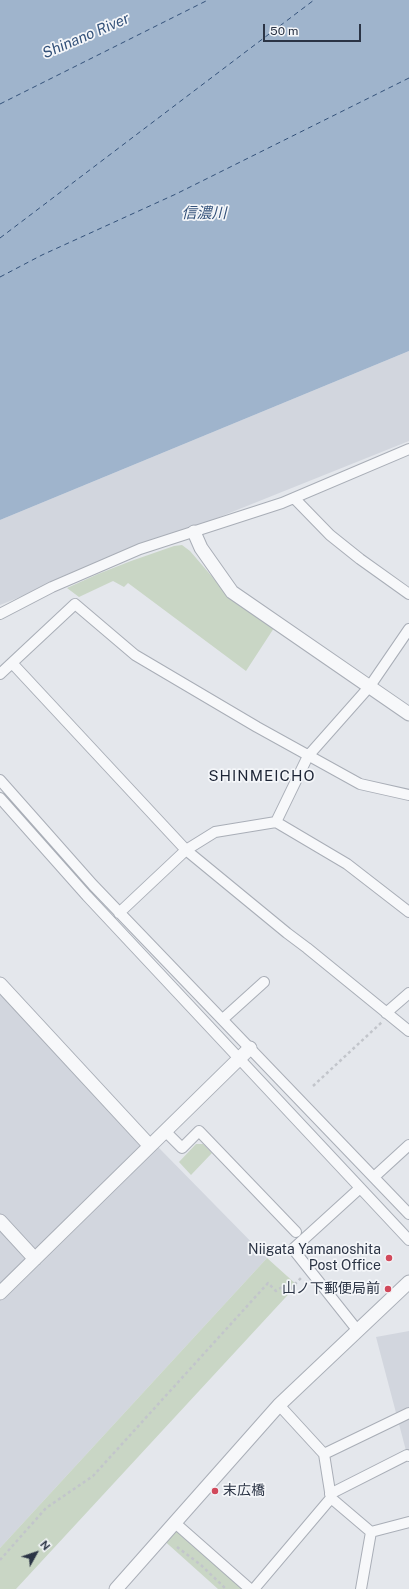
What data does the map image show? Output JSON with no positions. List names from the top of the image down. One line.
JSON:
{"districts":["SHINMEICHO"],"water":["Shinano River","信濃川"],"places":["Niigata Yamanoshita Post Office","山ノ下郵便局前","末広橋"],"scale_bar":"50 m","north":"top right"}
